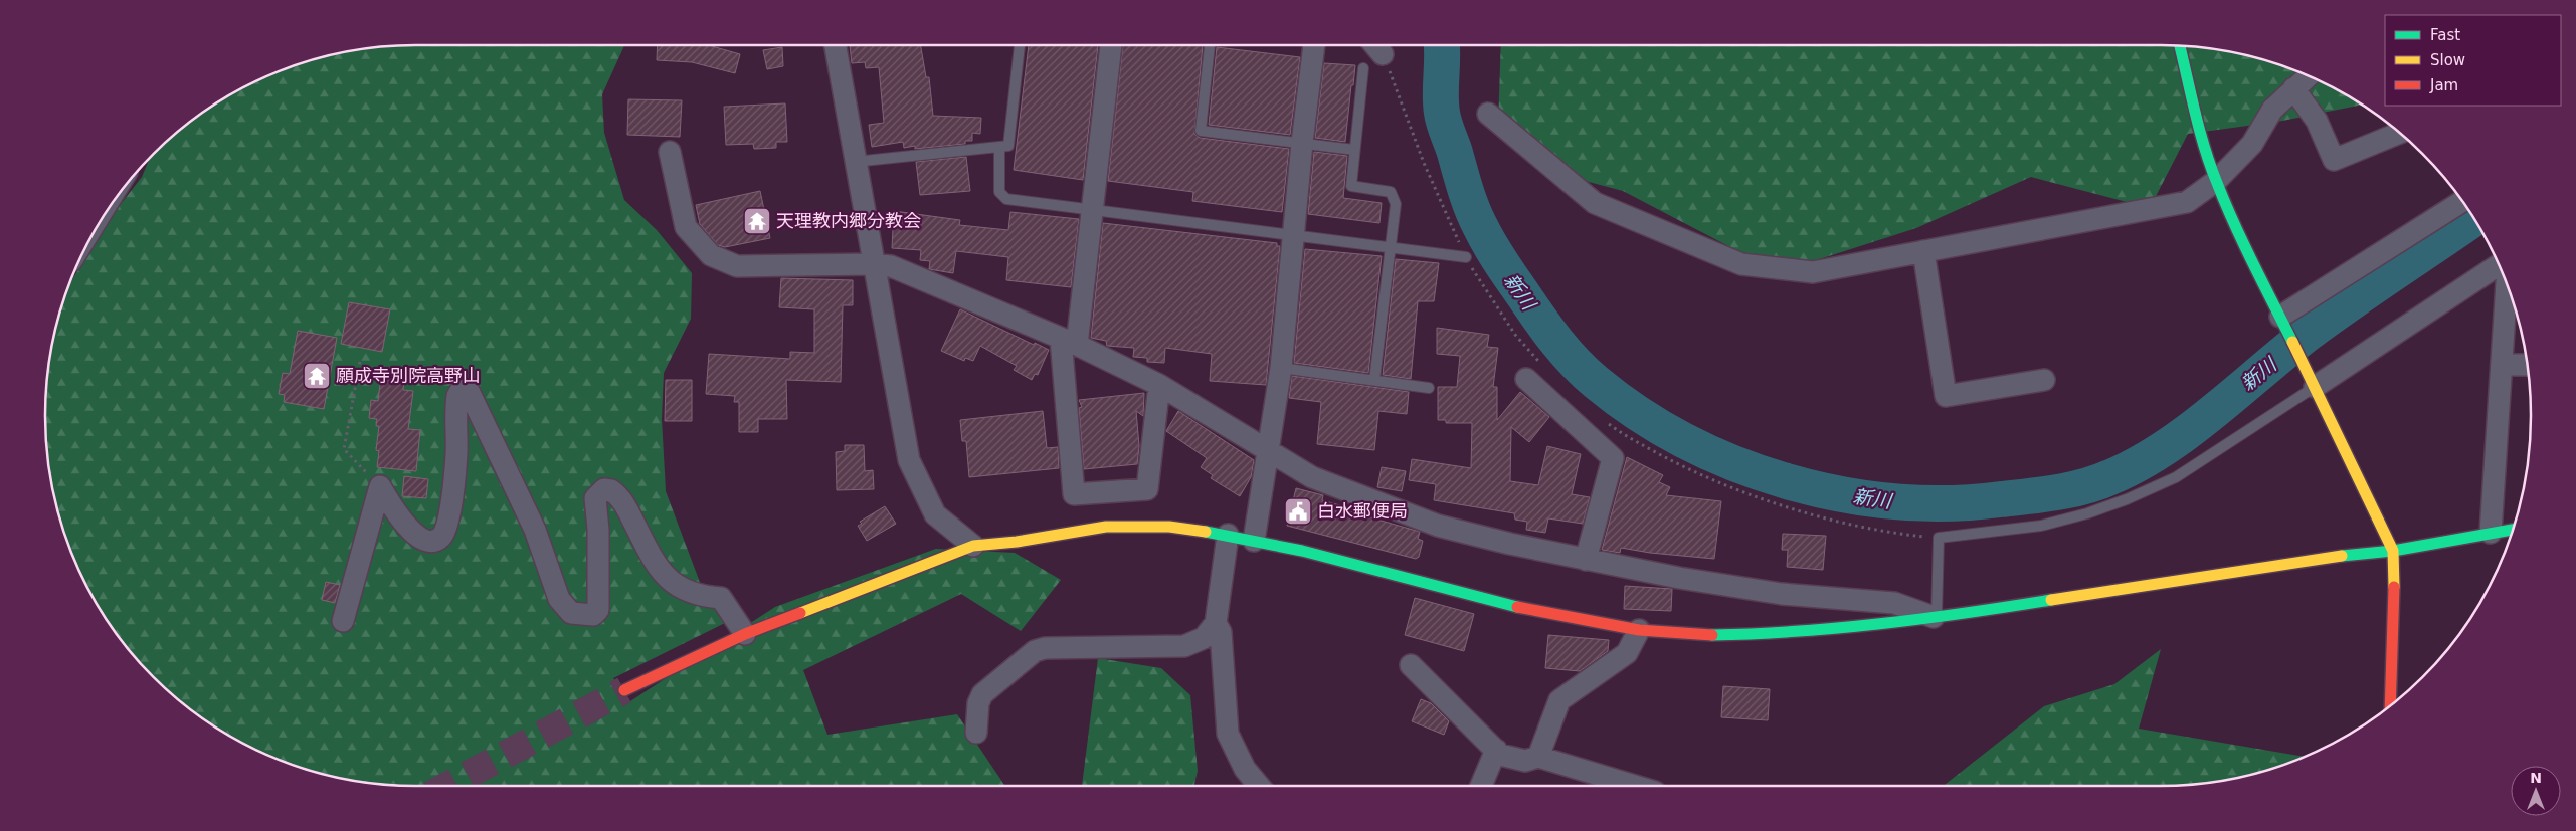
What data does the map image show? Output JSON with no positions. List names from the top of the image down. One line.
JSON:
{"water":["新川"],"places":{"temple":["天理教内郷分教会","願成寺別院高野山"],"public building":["白水郵便局"]},"legend":["Fast","Slow","Jam"],"north":"top"}
